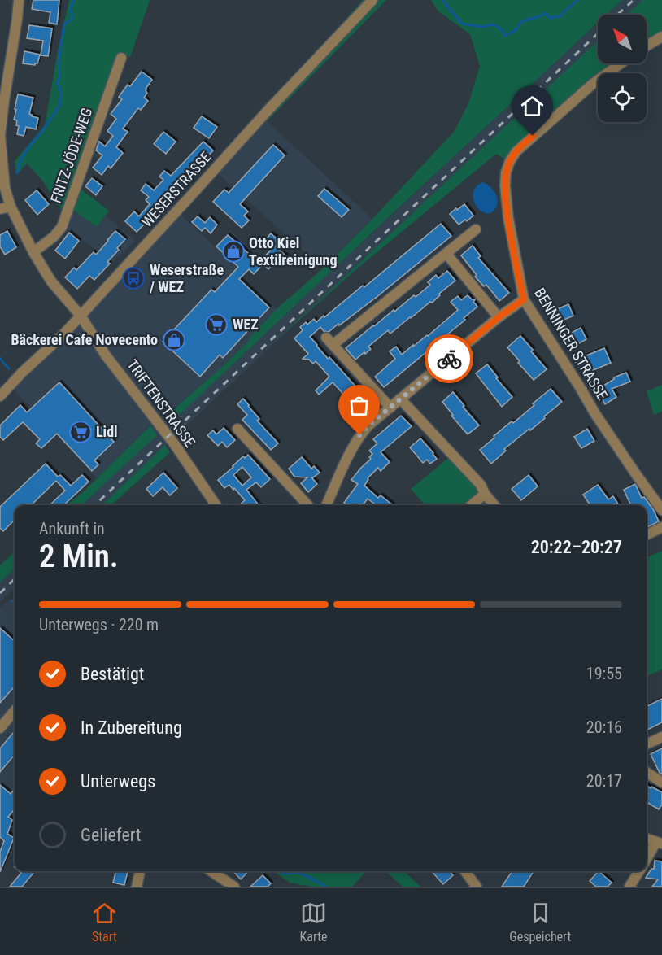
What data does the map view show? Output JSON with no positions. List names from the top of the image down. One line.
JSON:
{"streets":{"street":["FRITZ-JÖDE-WEG","WESERSTRASSE","BENNINGER STRASSE","TRIFTENSTRASSE"]},"crossings":[["FRITZ-JÖDE-WEG","TRIFTENSTRASSE"],["WESERSTRASSE","TRIFTENSTRASSE"]],"places":{"shop":["Otto Kiel Textilreinigung","Bäckerei Cafe Novecento"],"bus stop":["Weserstraße / WEZ"],"supermarket":["WEZ","Lidl"]},"north":"top left","page":{"heading":["2 Min.","Ankunft in","20:22–20:27"],"bar":"Unterwegs · 220 m","list":[["Bestätigt","19:55"],["In Zubereitung","20:16"],["Unterwegs","20:17"],"Geliefert"],"tabs":["Start","Karte","Gespeichert"]}}
